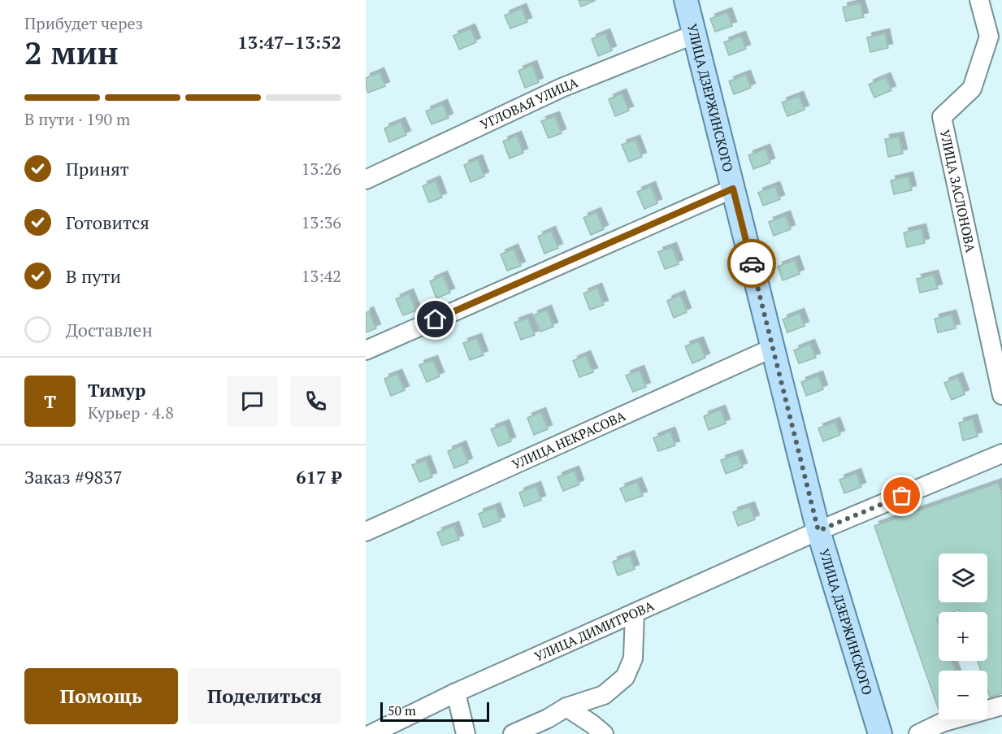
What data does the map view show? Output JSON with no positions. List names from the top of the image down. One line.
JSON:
{"streets":{"main road":["УЛИЦА ДЗЕРЖИНСКОГО"],"street":["УГЛОВАЯ УЛИЦА","УЛИЦА ЗАСЛОНОВА","УЛИЦА НЕКРАСОВА","УЛИЦА ДИМИТРОВА"]},"crossings":[["УЛИЦА ДЗЕРЖИНСКОГО","УГЛОВАЯ УЛИЦА"],["УЛИЦА ДЗЕРЖИНСКОГО","УЛИЦА НЕКРАСОВА"],["УЛИЦА ДЗЕРЖИНСКОГО","УЛИЦА ДИМИТРОВА"]],"scale_bar":"50 m","page":{"heading":["2 мин","Прибудет через","13:47–13:52"],"panel":["Тимур","Курьер · 4.8","Заказ #9837","617 ₽"],"bar":"В пути · 190 m","list":[["Принят","13:26"],["Готовится","13:36"],["В пути","13:42"],"Доставлен"],"round":"Т","map_buttons":["+","−"],"buttons":["Помощь","Поделиться"],"scale":"50 m"}}
